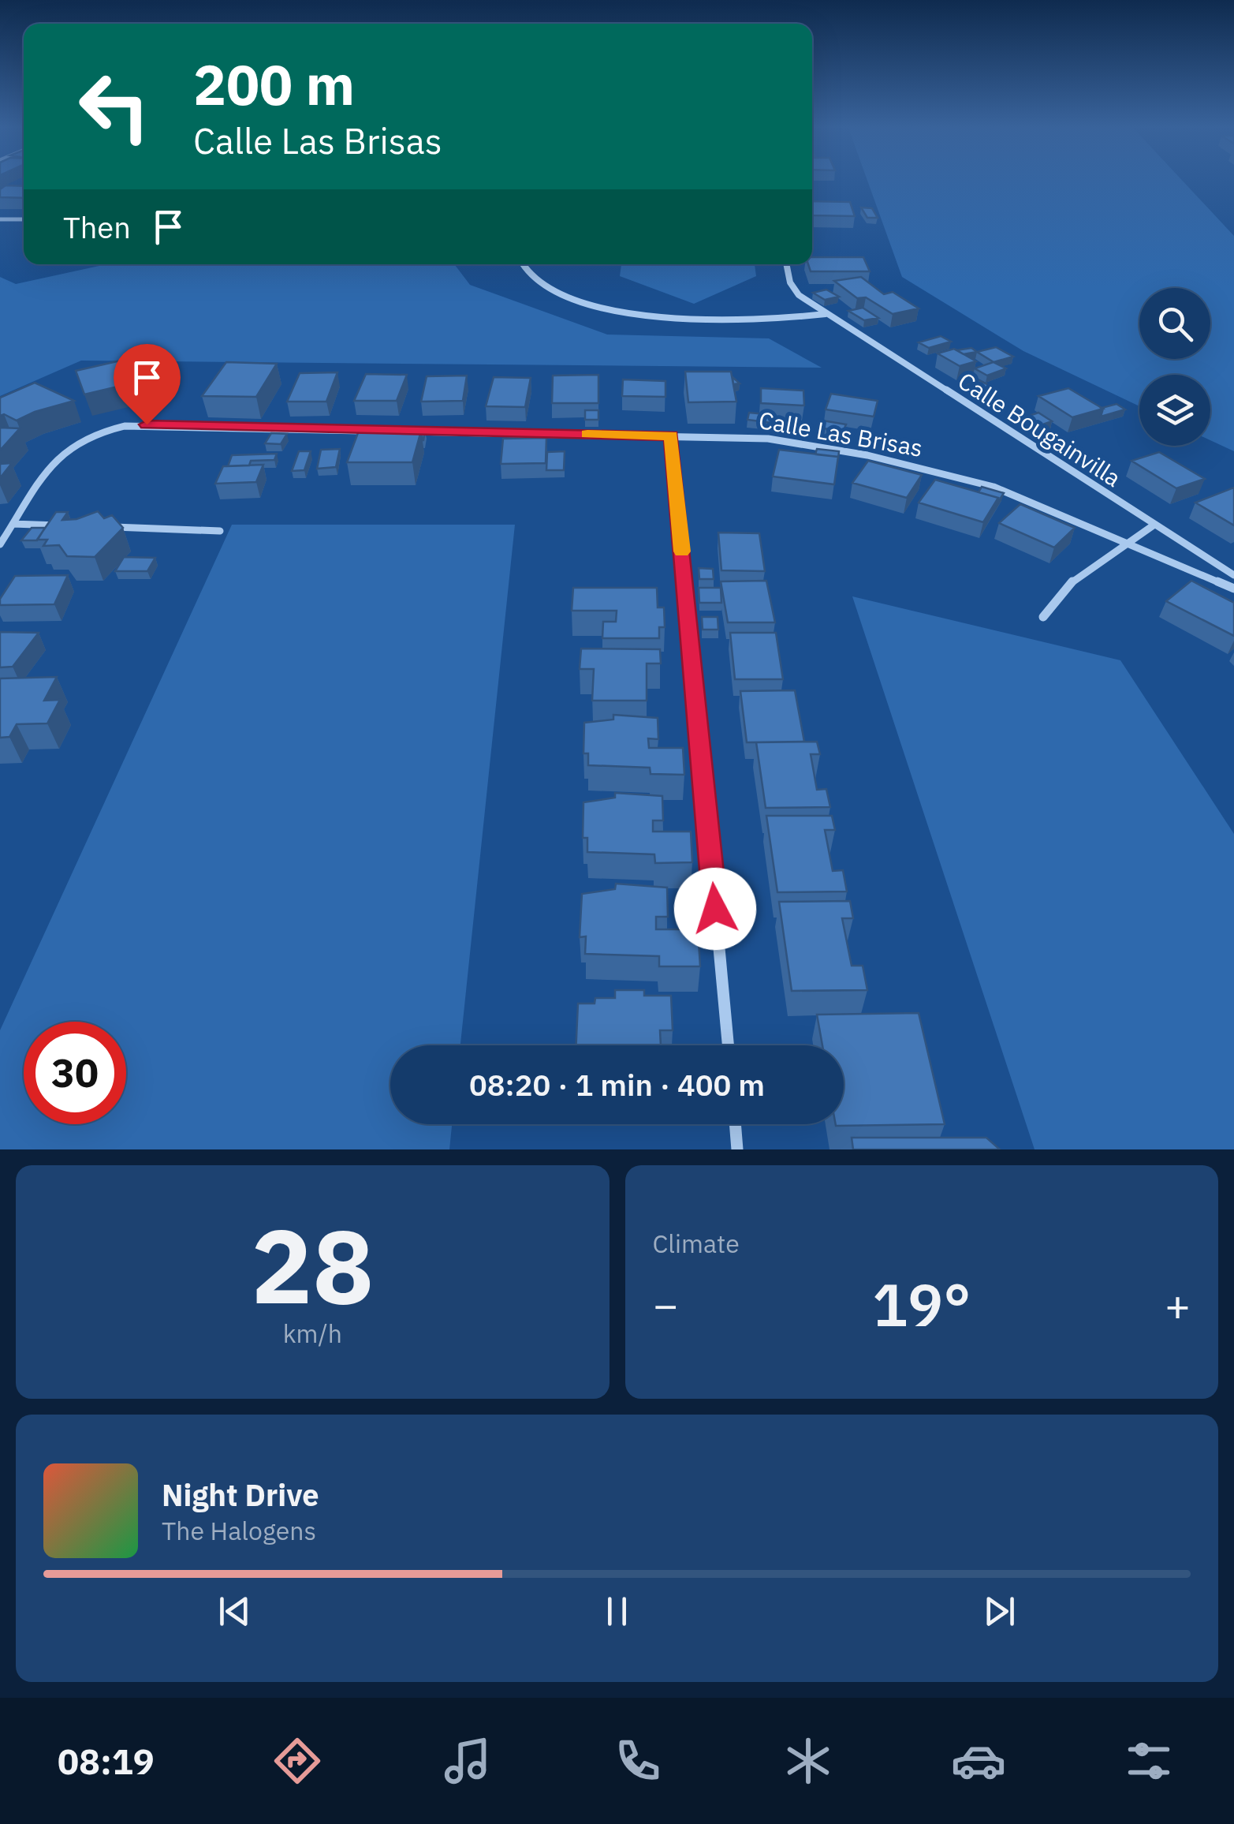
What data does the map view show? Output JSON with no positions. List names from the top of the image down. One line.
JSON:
{"streets":{"street":["Calle Bougainvilla","Calle Las Brisas"]},"page":{"turn":["200 m","Calle Las Brisas"],"then":"Then","limit":"30","trip":"08:20 · 1 min · 400 m","tile":[["28","km/h"],"Climate"],"heat":["−","19°","+"],"song":["Night Drive","The Halogens"],"tabs":"08:19"}}
